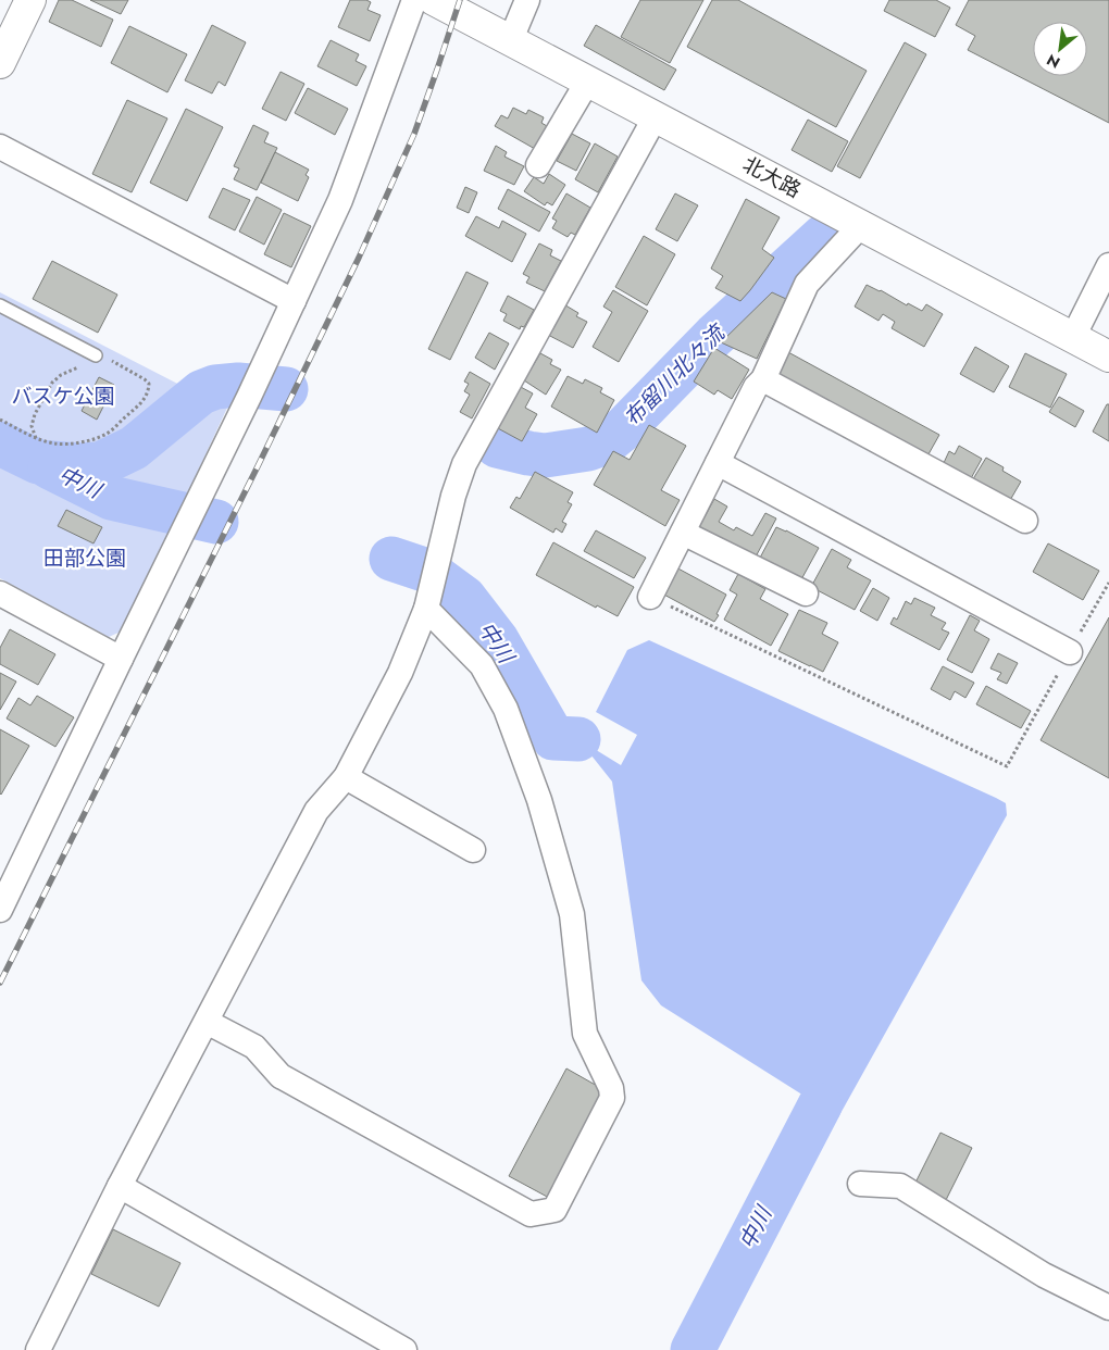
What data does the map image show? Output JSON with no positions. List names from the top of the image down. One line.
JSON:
{"streets":{"street":["北大路"]},"water":["布留川北々流","中川"],"parks":["バスケ公園","田部公園"],"north":"bottom left"}
